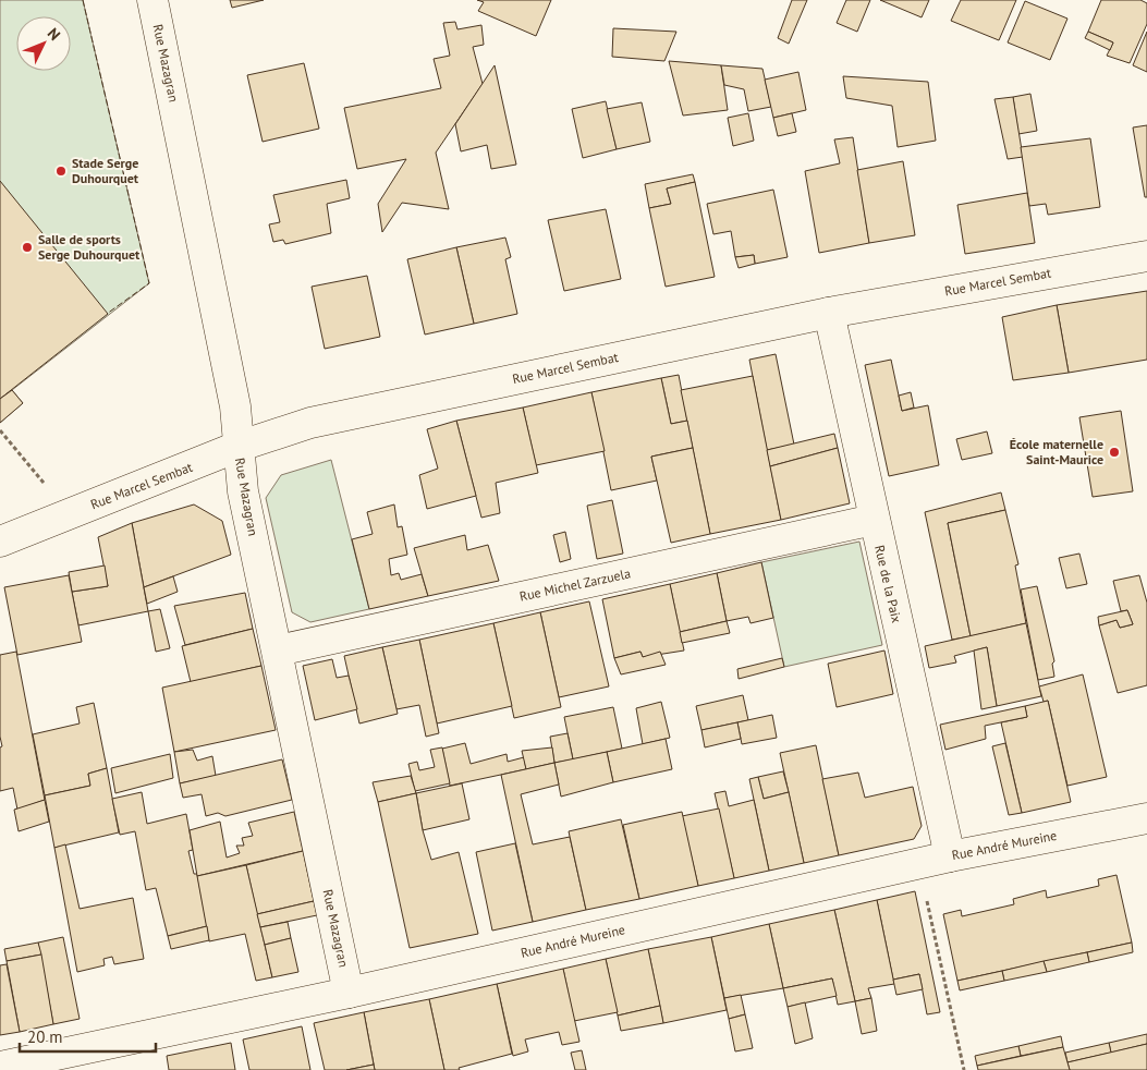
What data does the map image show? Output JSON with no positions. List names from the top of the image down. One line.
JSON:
{"streets":{"street":["Rue Mazagran","Rue Marcel Sembat","Rue de la Paix","Rue Michel Zarzuela","Rue André Mureine"]},"crossings":[["Rue Mazagran","Rue Marcel Sembat"],["Rue Mazagran","Rue Michel Zarzuela"],["Rue Mazagran","Rue André Mureine"],["Rue Marcel Sembat","Rue de la Paix"],["Rue de la Paix","Rue Michel Zarzuela"],["Rue de la Paix","Rue André Mureine"]],"places":["Stade Serge Duhourquet","Salle de sports Serge Duhourquet","École maternelle Saint-Maurice"],"scale_bar":"20 m","north":"top right"}
